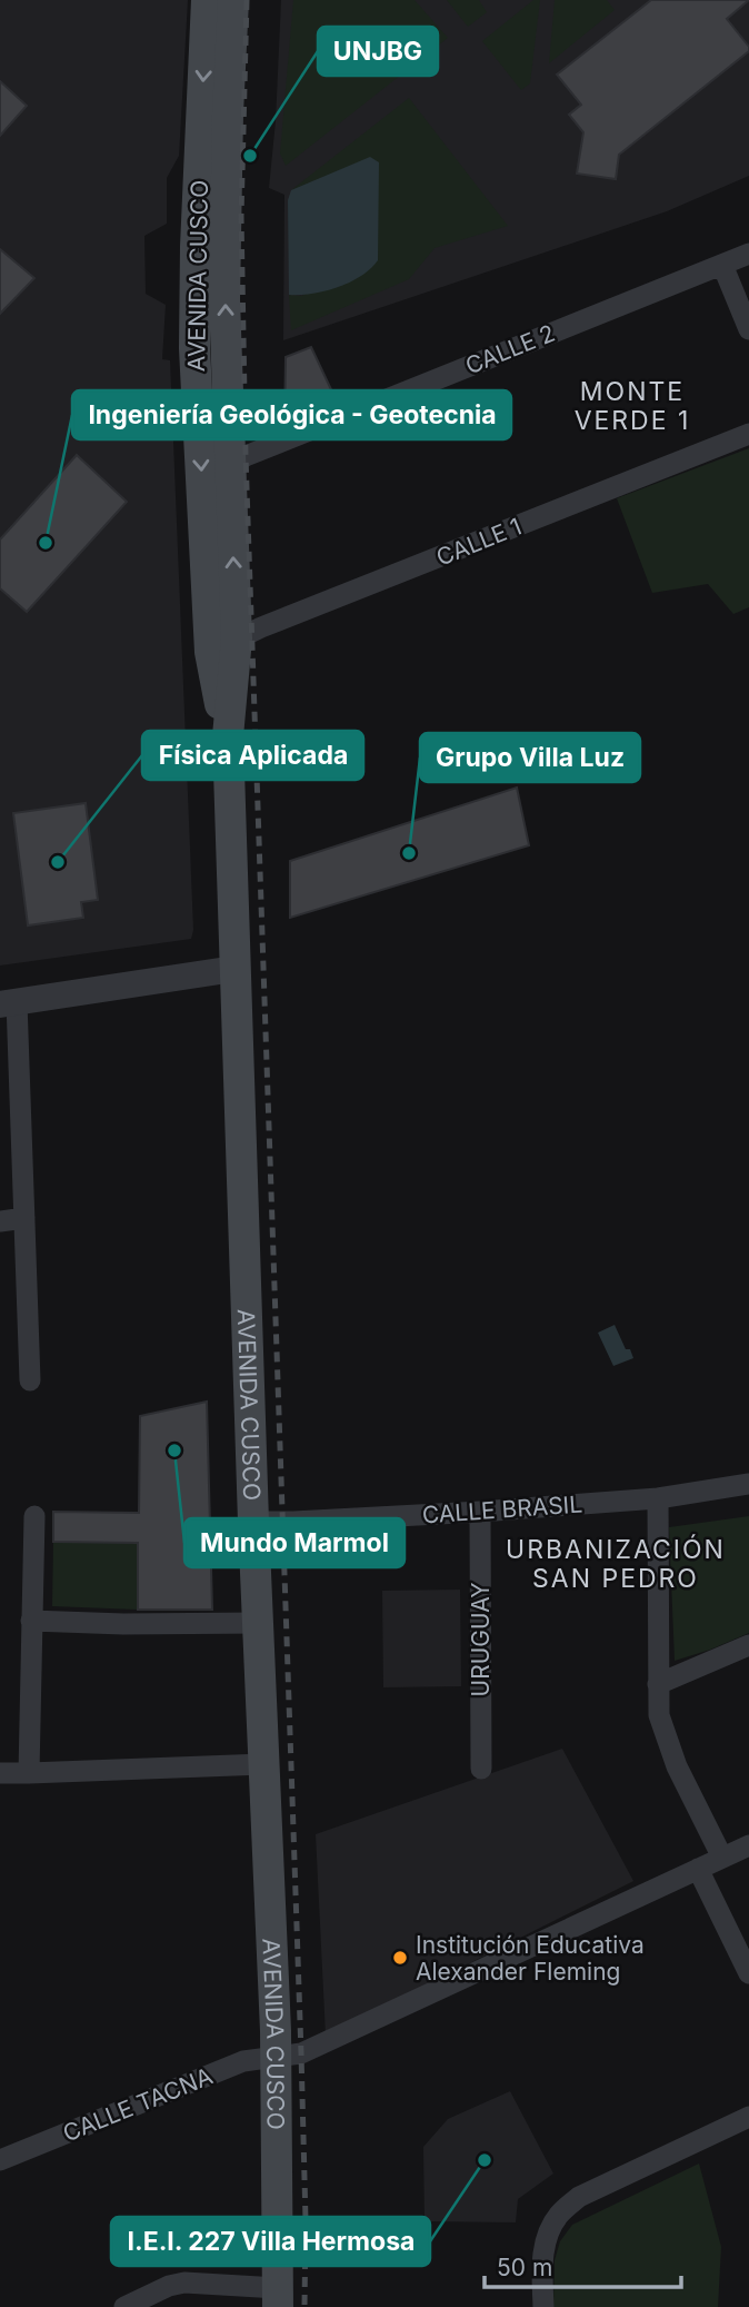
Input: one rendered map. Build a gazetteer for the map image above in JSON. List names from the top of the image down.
{
  "streets": {
    "main road": ["AVENIDA CUSCO"],
    "street": [
      "CALLE 2",
      "CALLE 1",
      "CALLE BRASIL",
      "URUGUAY",
      "CALLE TACNA"
    ]
  },
  "crossings": [
    ["AVENIDA CUSCO", "CALLE 2"],
    ["AVENIDA CUSCO", "CALLE 1"],
    ["AVENIDA CUSCO", "CALLE BRASIL"],
    ["AVENIDA CUSCO", "CALLE TACNA"],
    ["CALLE BRASIL", "URUGUAY"]
  ],
  "districts": ["MONTE VERDE 1", "URBANIZACIÓN SAN PEDRO"],
  "places": [
    "UNJBG",
    "Ingeniería Geológica - Geotecnia",
    "Grupo Villa Luz",
    "Física Aplicada",
    "Mundo Marmol",
    "Institución Educativa Alexander Fleming",
    "I.E.I. 227 Villa Hermosa"
  ],
  "scale_bar": "50 m"
}
